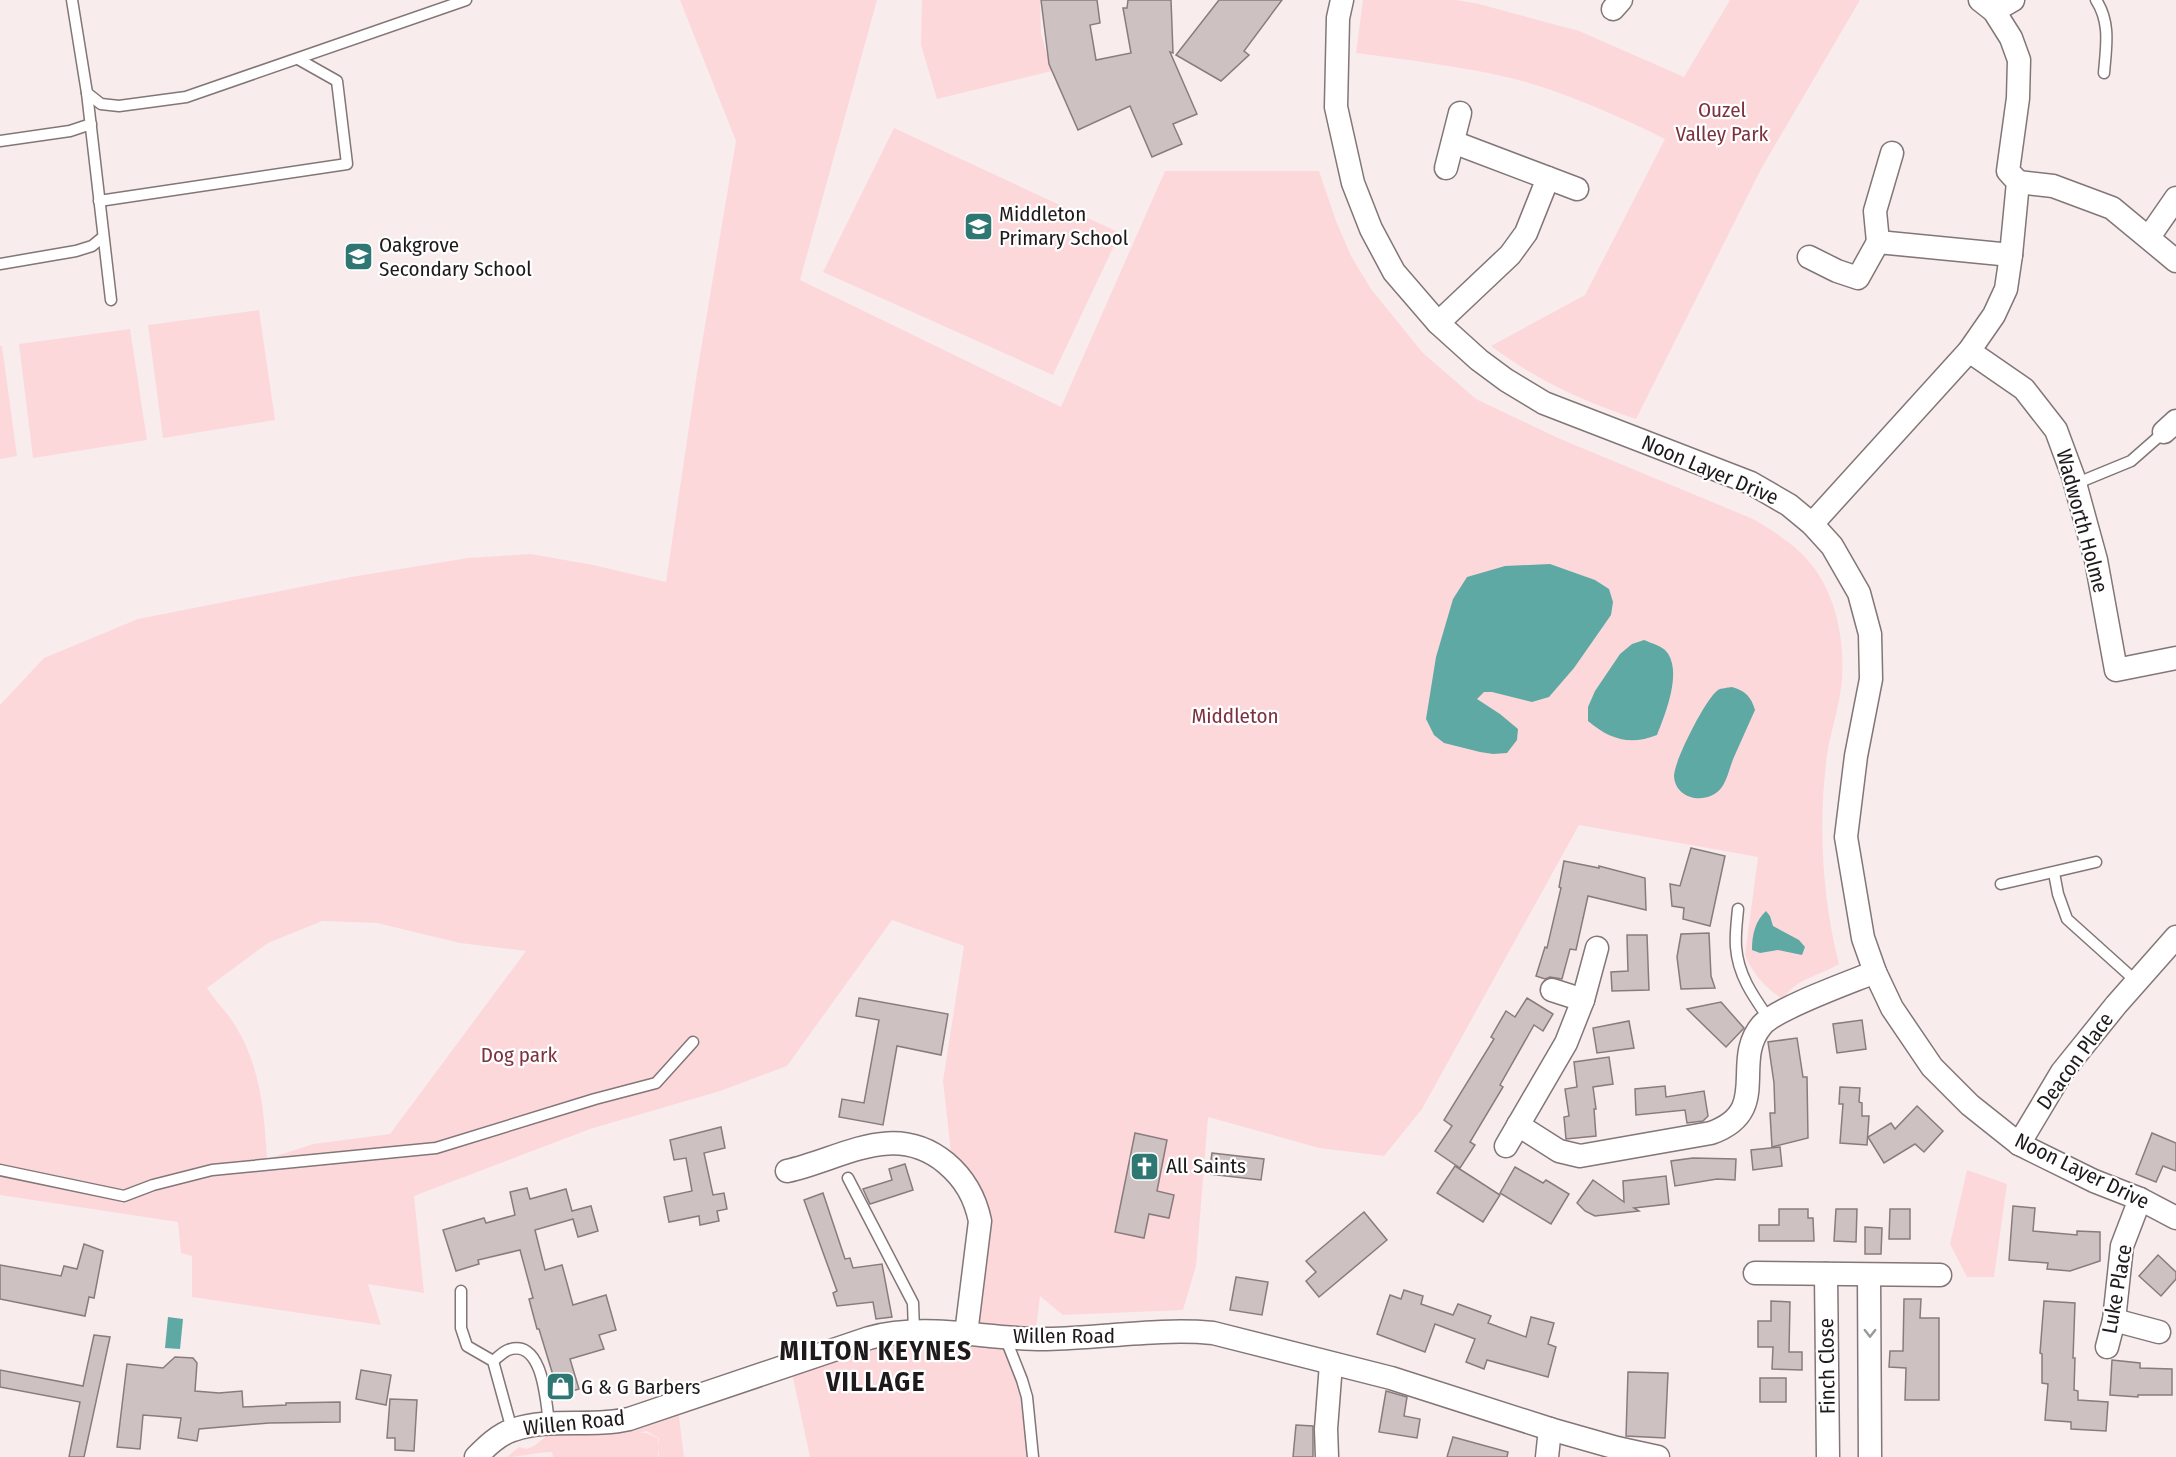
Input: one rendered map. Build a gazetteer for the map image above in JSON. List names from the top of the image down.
{
  "streets": {
    "street": [
      "Noon Layer Drive",
      "Wadworth Holme",
      "Deacon Place",
      "Luke Place",
      "Willen Road",
      "Finch Close"
    ]
  },
  "crossings": [
    ["Noon Layer Drive", "Deacon Place"],
    ["Noon Layer Drive", "Luke Place"]
  ],
  "districts": ["MILTON KEYNES VILLAGE"],
  "parks": ["Ouzel Valley Park", "Middleton", "Dog park"],
  "places": {
    "school or university": ["Middleton Primary School", "Oakgrove Secondary School"],
    "church": ["All Saints"],
    "shop": ["G & G Barbers"]
  }
}
